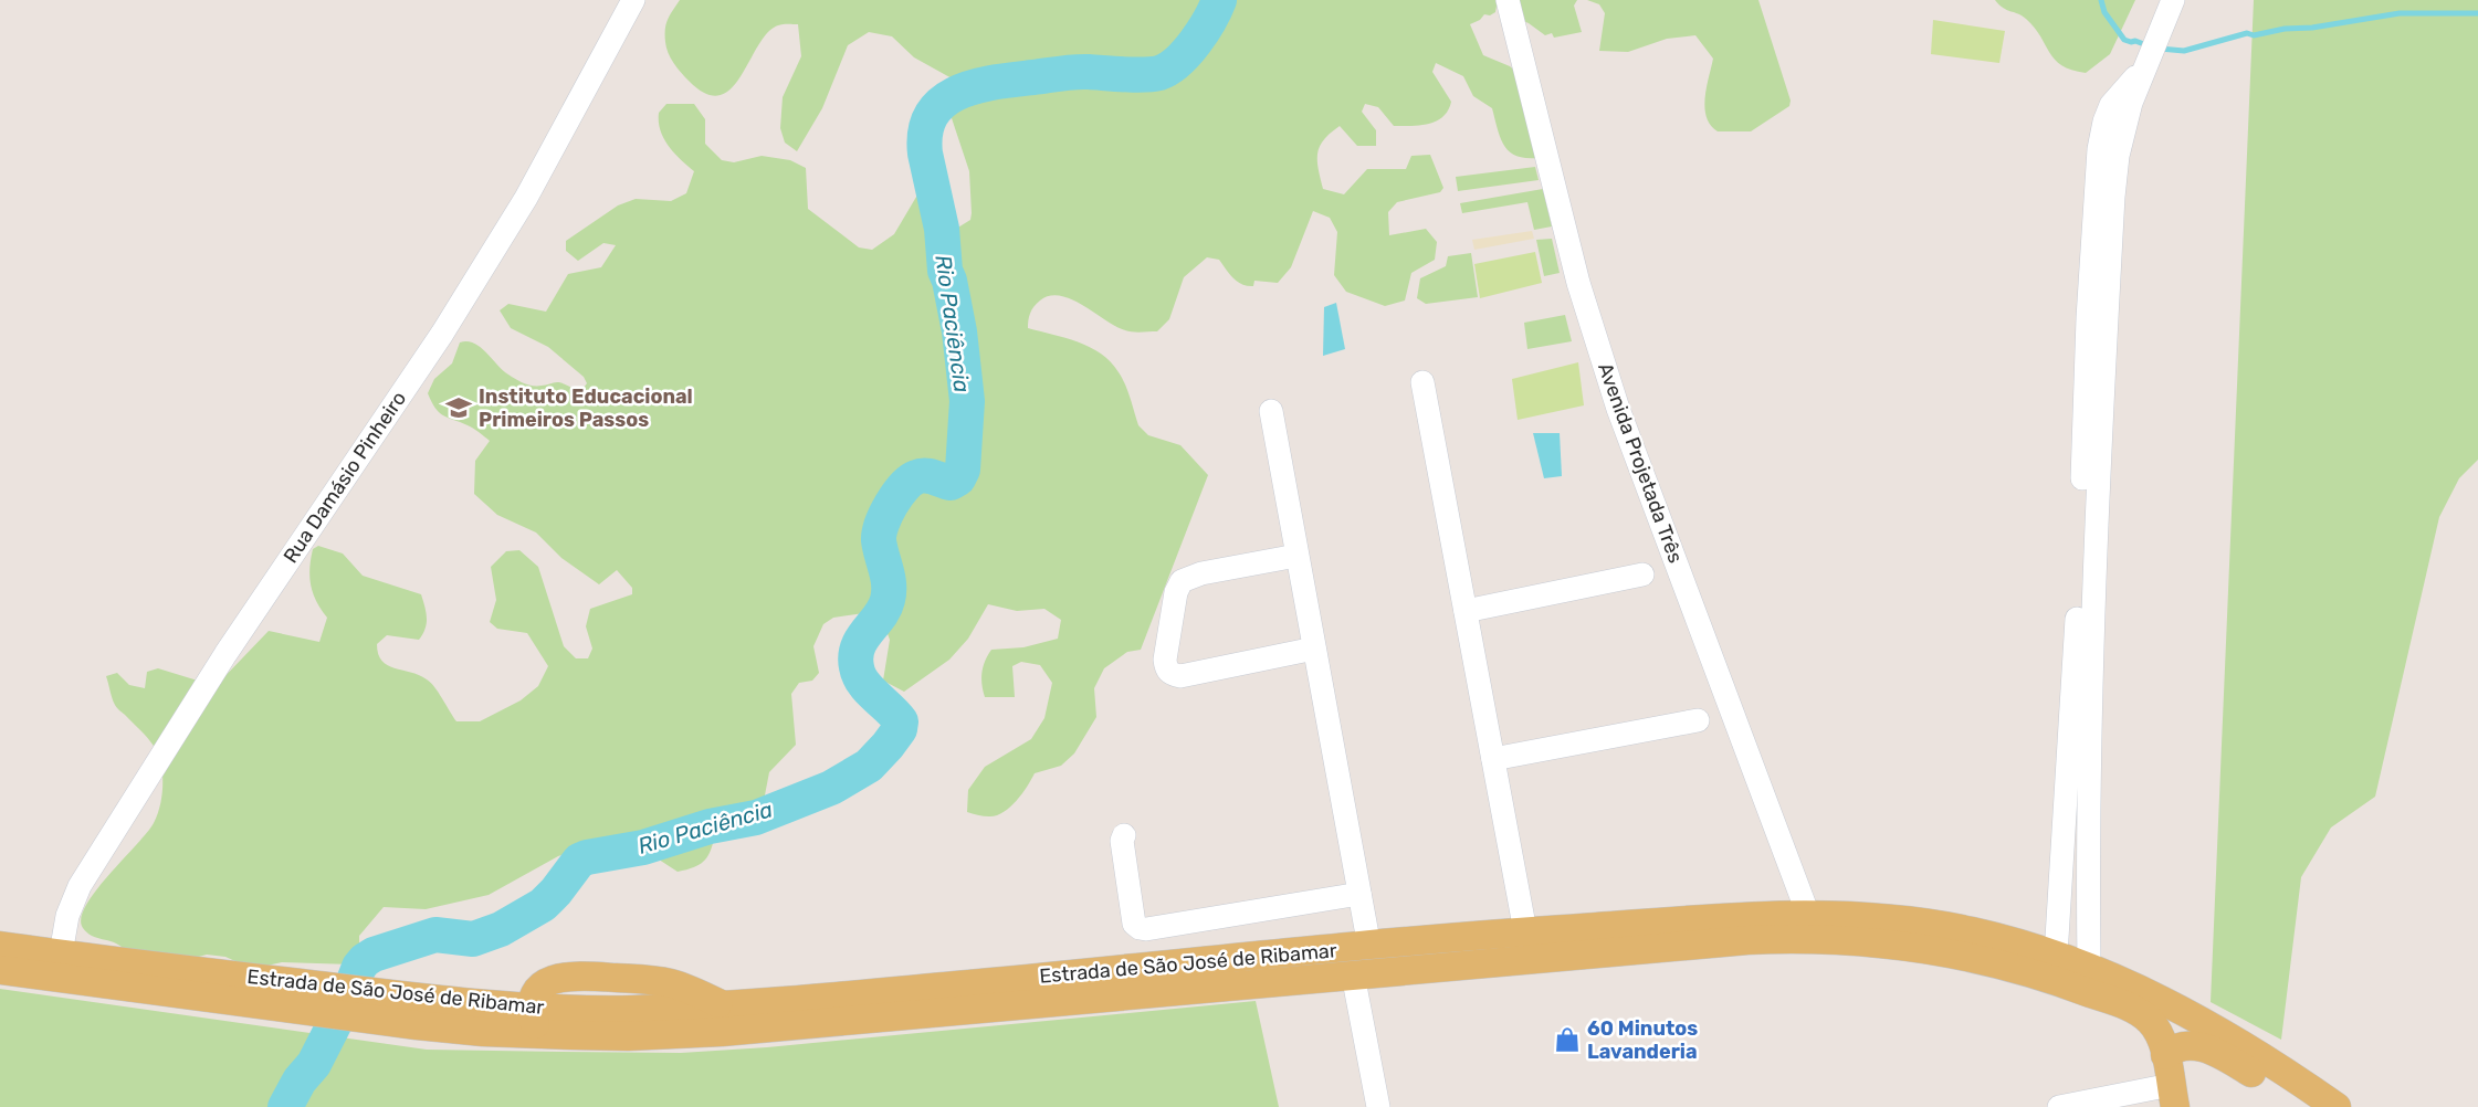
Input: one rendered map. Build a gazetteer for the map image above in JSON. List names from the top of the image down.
{
  "streets": {
    "main road": ["Estrada de São José de Ribamar"],
    "street": ["Avenida Projetada Três", "Rua Damásio Pinheiro"]
  },
  "crossings": [
    ["Avenida Projetada Três", "Estrada de São José de Ribamar"],
    ["Rua Damásio Pinheiro", "Estrada de São José de Ribamar"]
  ],
  "water": ["Rio Paciência"],
  "places": {
    "school or university": ["Instituto Educacional Primeiros Passos"],
    "shop": ["60 Minutos Lavanderia"]
  }
}
